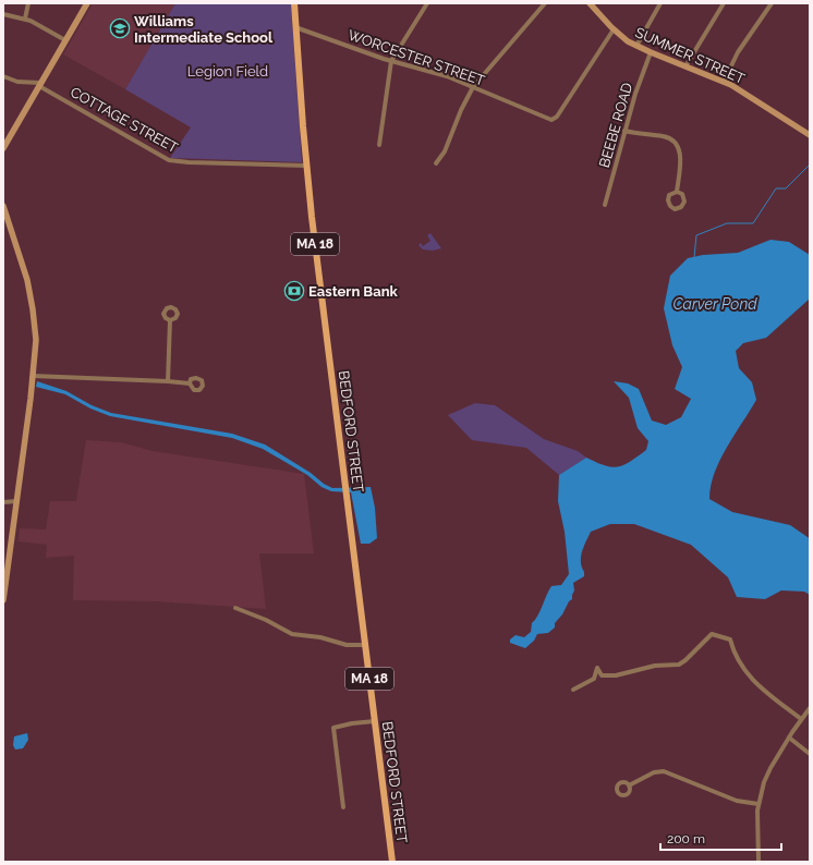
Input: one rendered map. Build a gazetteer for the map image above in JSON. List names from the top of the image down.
{
  "streets": {
    "main road": ["MA 18", "BEDFORD STREET"],
    "street": [
      "SUMMER STREET",
      "WORCESTER STREET",
      "COTTAGE STREET",
      "BEEBE ROAD"
    ]
  },
  "crossings": [
    ["SUMMER STREET", "WORCESTER STREET"],
    ["SUMMER STREET", "BEEBE ROAD"],
    ["WORCESTER STREET", "BEDFORD STREET"],
    ["COTTAGE STREET", "BEDFORD STREET"]
  ],
  "water": ["Carver Pond"],
  "parks": ["Legion Field"],
  "places": {
    "school or university": ["Williams Intermediate School"],
    "bank": ["Eastern Bank"]
  },
  "scale_bar": "200 m"
}
